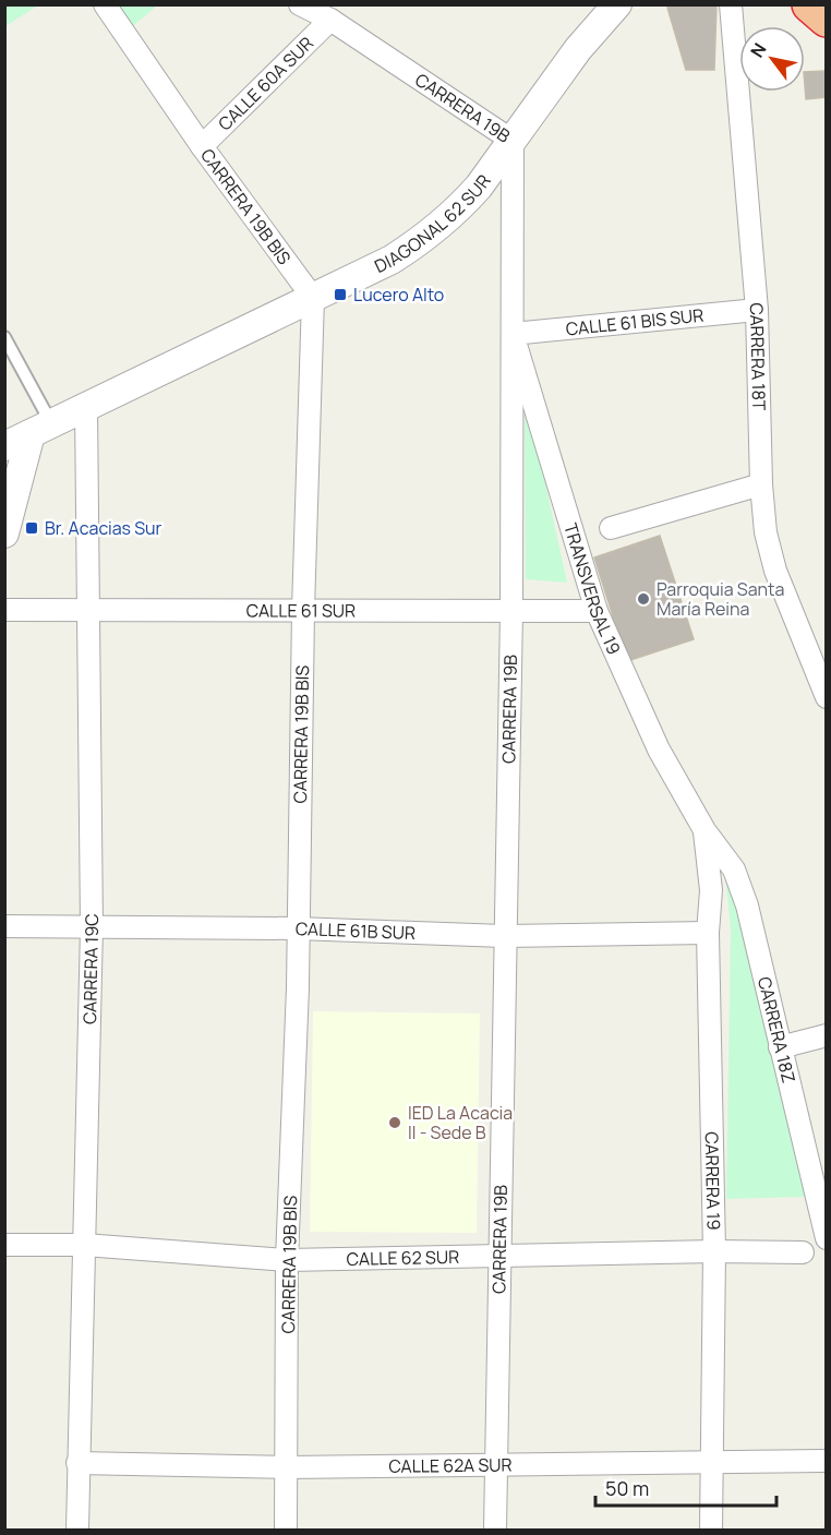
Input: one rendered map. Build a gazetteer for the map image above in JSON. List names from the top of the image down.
{
  "streets": {
    "street": [
      "CALLE 60A SUR",
      "CARRERA 19B",
      "CARRERA 19B BIS",
      "DIAGONAL 62 SUR",
      "CALLE 61 BIS SUR",
      "CARRERA 18T",
      "TRANSVERSAL 19",
      "CALLE 61 SUR",
      "CALLE 61B SUR",
      "CARRERA 19C",
      "CARRERA 18Z",
      "CARRERA 19",
      "CALLE 62 SUR",
      "CALLE 62A SUR"
    ]
  },
  "crossings": [
    ["CALLE 60A SUR", "CARRERA 19B"],
    ["CALLE 60A SUR", "CARRERA 19B BIS"],
    ["CARRERA 19B", "DIAGONAL 62 SUR"],
    ["CARRERA 19B", "CALLE 61 BIS SUR"],
    ["CARRERA 19B", "TRANSVERSAL 19"],
    ["CARRERA 19B", "CALLE 61 SUR"],
    ["CARRERA 19B", "CALLE 61B SUR"],
    ["CARRERA 19B", "CALLE 62 SUR"],
    ["CARRERA 19B", "CALLE 62A SUR"],
    ["CARRERA 19B BIS", "DIAGONAL 62 SUR"],
    ["CARRERA 19B BIS", "CALLE 61 SUR"],
    ["CARRERA 19B BIS", "CALLE 61B SUR"],
    ["CARRERA 19B BIS", "CALLE 62 SUR"],
    ["CARRERA 19B BIS", "CALLE 62A SUR"],
    ["DIAGONAL 62 SUR", "CARRERA 19C"],
    ["CALLE 61 BIS SUR", "CARRERA 18T"],
    ["CALLE 61 BIS SUR", "TRANSVERSAL 19"],
    ["TRANSVERSAL 19", "CALLE 61 SUR"],
    ["TRANSVERSAL 19", "CARRERA 18Z"],
    ["TRANSVERSAL 19", "CARRERA 19"],
    ["CALLE 61 SUR", "CARRERA 19C"],
    ["CALLE 61B SUR", "CARRERA 19C"],
    ["CALLE 61B SUR", "CARRERA 19"],
    ["CARRERA 19C", "CALLE 62 SUR"],
    ["CARRERA 19C", "CALLE 62A SUR"],
    ["CARRERA 18Z", "CARRERA 19"],
    ["CARRERA 19", "CALLE 62 SUR"],
    ["CARRERA 19", "CALLE 62A SUR"]
  ],
  "places": {
    "transit": ["Lucero Alto", "Br. Acacias Sur"],
    "other": ["Parroquia Santa María Reina", "IED La Acacia II - Sede B"]
  },
  "scale_bar": "50 m",
  "north": "top left"
}
